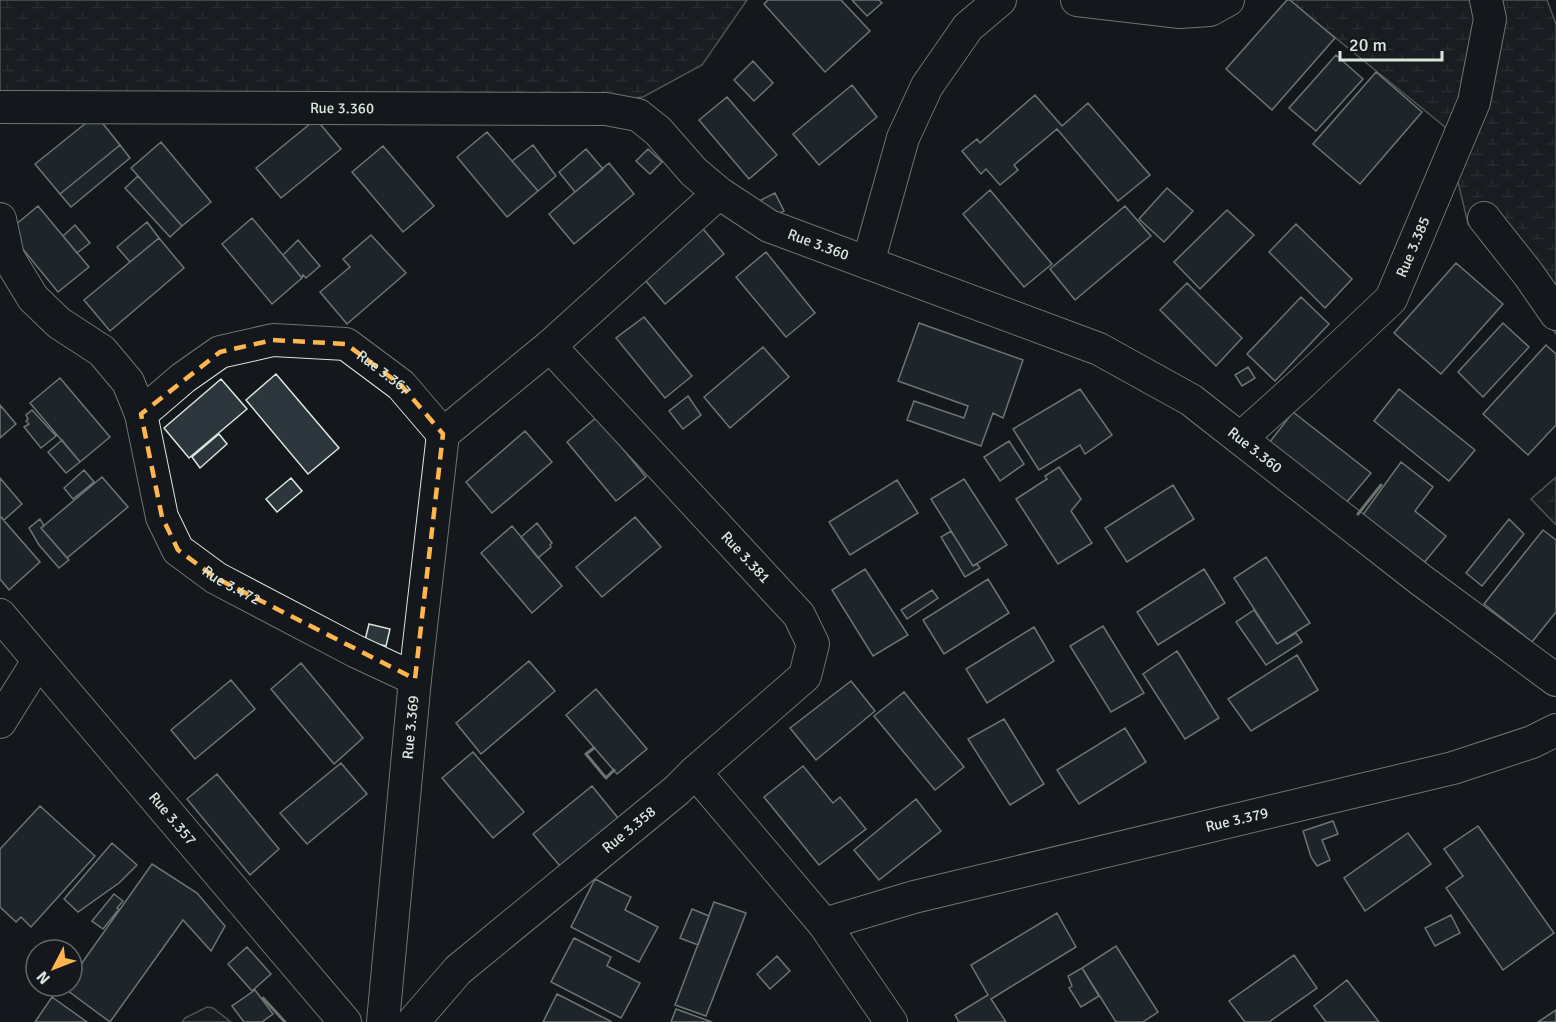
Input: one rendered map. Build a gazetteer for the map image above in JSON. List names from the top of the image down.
{
  "streets": {
    "street": [
      "Rue 3.360",
      "Rue 3.385",
      "Rue 3.367",
      "Rue 3.381",
      "Rue 3.472",
      "Rue 3.369",
      "Rue 3.357",
      "Rue 3.379",
      "Rue 3.358"
    ]
  },
  "crossings": [
    ["Rue 3.360", "Rue 3.385"],
    ["Rue 3.367", "Rue 3.472"],
    ["Rue 3.367", "Rue 3.369"],
    ["Rue 3.381", "Rue 3.358"],
    ["Rue 3.472", "Rue 3.369"]
  ],
  "scale_bar": "20 m",
  "north": "bottom left"
}
